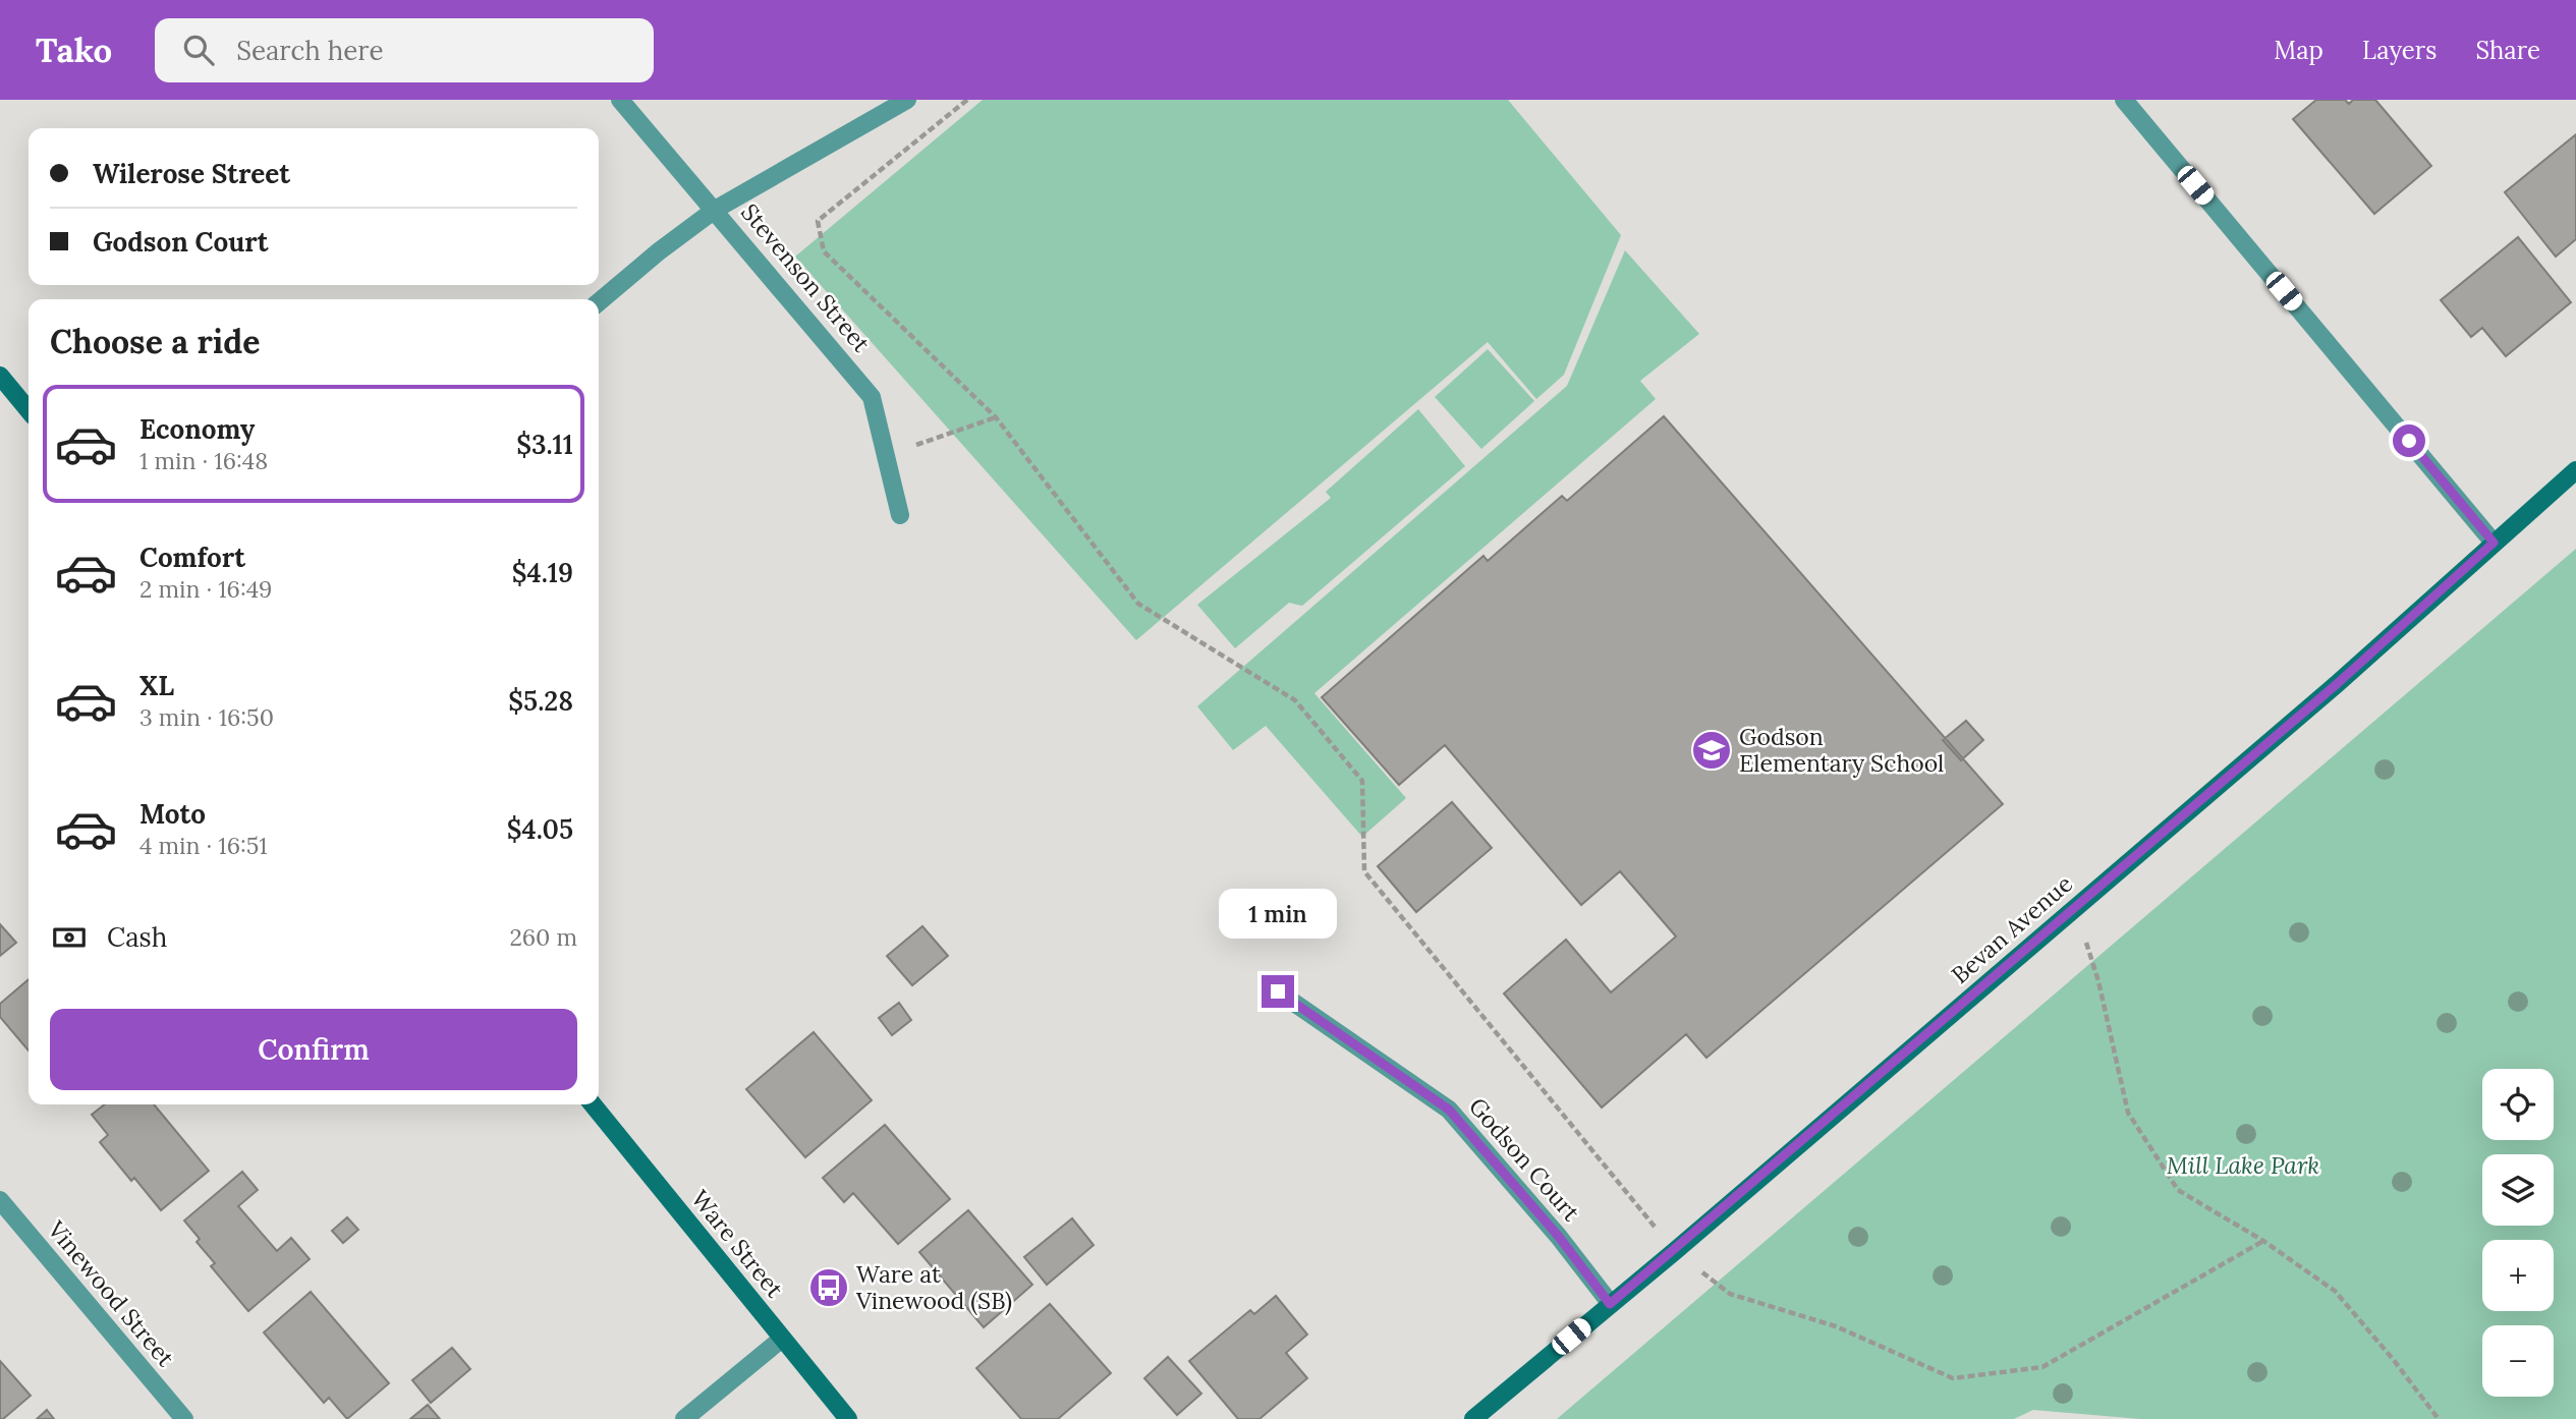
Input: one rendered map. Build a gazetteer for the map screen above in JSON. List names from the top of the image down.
{
  "streets": {
    "street": [
      "Stevenson Street",
      "Bevan Avenue",
      "Godson Court",
      "Ware Street",
      "Vinewood Street"
    ]
  },
  "crossings": [
    ["Bevan Avenue", "Godson Court"]
  ],
  "parks": ["Mill Lake Park"],
  "places": {
    "school or university": ["Godson Elementary School"],
    "bus stop": ["Ware at Vinewood (SB)"]
  },
  "page": {
    "header": "Tako",
    "search": "Search here",
    "nav": ["Map", "Layers", "Share"],
    "banner": ["Wilerose Street", "Godson Court"],
    "heading": "Choose a ride",
    "list": [
      {
        "name": "Economy",
        "note": "1 min · 16:48",
        "value": "$3.11"
      },
      {
        "name": "Comfort",
        "note": "2 min · 16:49",
        "value": "$4.19"
      },
      {
        "name": "XL",
        "note": "3 min · 16:50",
        "value": "$5.28"
      },
      {
        "name": "Moto",
        "note": "4 min · 16:51",
        "value": "$4.05"
      }
    ],
    "bubble": "1 min",
    "pay": ["Cash", "260 m"],
    "buttons": "Confirm",
    "map_buttons": ["+", "−"]
  }
}
